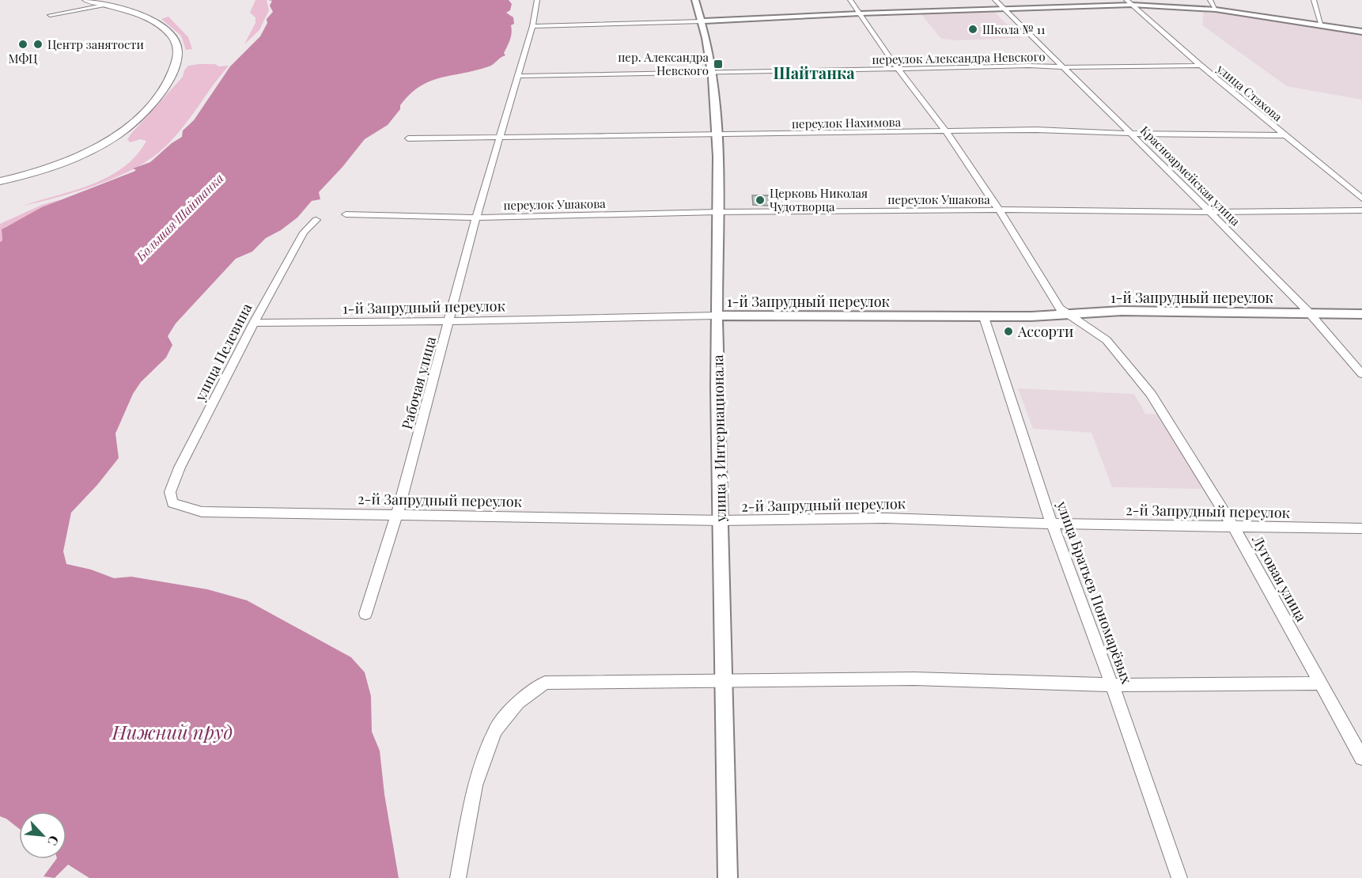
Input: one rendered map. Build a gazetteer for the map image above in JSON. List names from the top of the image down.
{
  "streets": {
    "street": [
      "переулок Александра Невского",
      "улица Стахова",
      "переулок Нахимова",
      "Красноармейская улица",
      "переулок Ушакова",
      "1-й Запрудный переулок",
      "улица Пелевина",
      "Рабочая улица",
      "улица 3 Интернационала",
      "2-й Запрудный переулок",
      "Луговая улица",
      "улица Братьев Пономарёвых"
    ]
  },
  "crossings": [
    ["переулок Александра Невского", "улица Стахова"],
    ["переулок Александра Невского", "Красноармейская улица"],
    ["переулок Александра Невского", "Рабочая улица"],
    ["переулок Александра Невского", "улица 3 Интернационала"],
    ["улица Стахова", "переулок Нахимова"],
    ["переулок Нахимова", "Красноармейская улица"],
    ["переулок Нахимова", "Рабочая улица"],
    ["переулок Нахимова", "улица 3 Интернационала"],
    ["Красноармейская улица", "переулок Ушакова"],
    ["Красноармейская улица", "1-й Запрудный переулок"],
    ["переулок Ушакова", "Рабочая улица"],
    ["переулок Ушакова", "улица 3 Интернационала"],
    ["1-й Запрудный переулок", "улица Пелевина"],
    ["1-й Запрудный переулок", "Рабочая улица"],
    ["1-й Запрудный переулок", "улица 3 Интернационала"],
    ["1-й Запрудный переулок", "Луговая улица"],
    ["1-й Запрудный переулок", "улица Братьев Пономарёвых"],
    ["улица Пелевина", "2-й Запрудный переулок"],
    ["Рабочая улица", "2-й Запрудный переулок"],
    ["улица 3 Интернационала", "2-й Запрудный переулок"],
    ["2-й Запрудный переулок", "Луговая улица"],
    ["2-й Запрудный переулок", "улица Братьев Пономарёвых"]
  ],
  "districts": ["Шайтанка"],
  "water": ["Большая Шайтанка", "Нижний пруд"],
  "places": {
    "other": [
      "Школа № 11",
      "МФЦ",
      "Центр занятости",
      "Церковь Николая Чудотворца",
      "Ассорти"
    ],
    "transit": ["пер. Александра Невского"]
  },
  "north": "bottom right"
}
